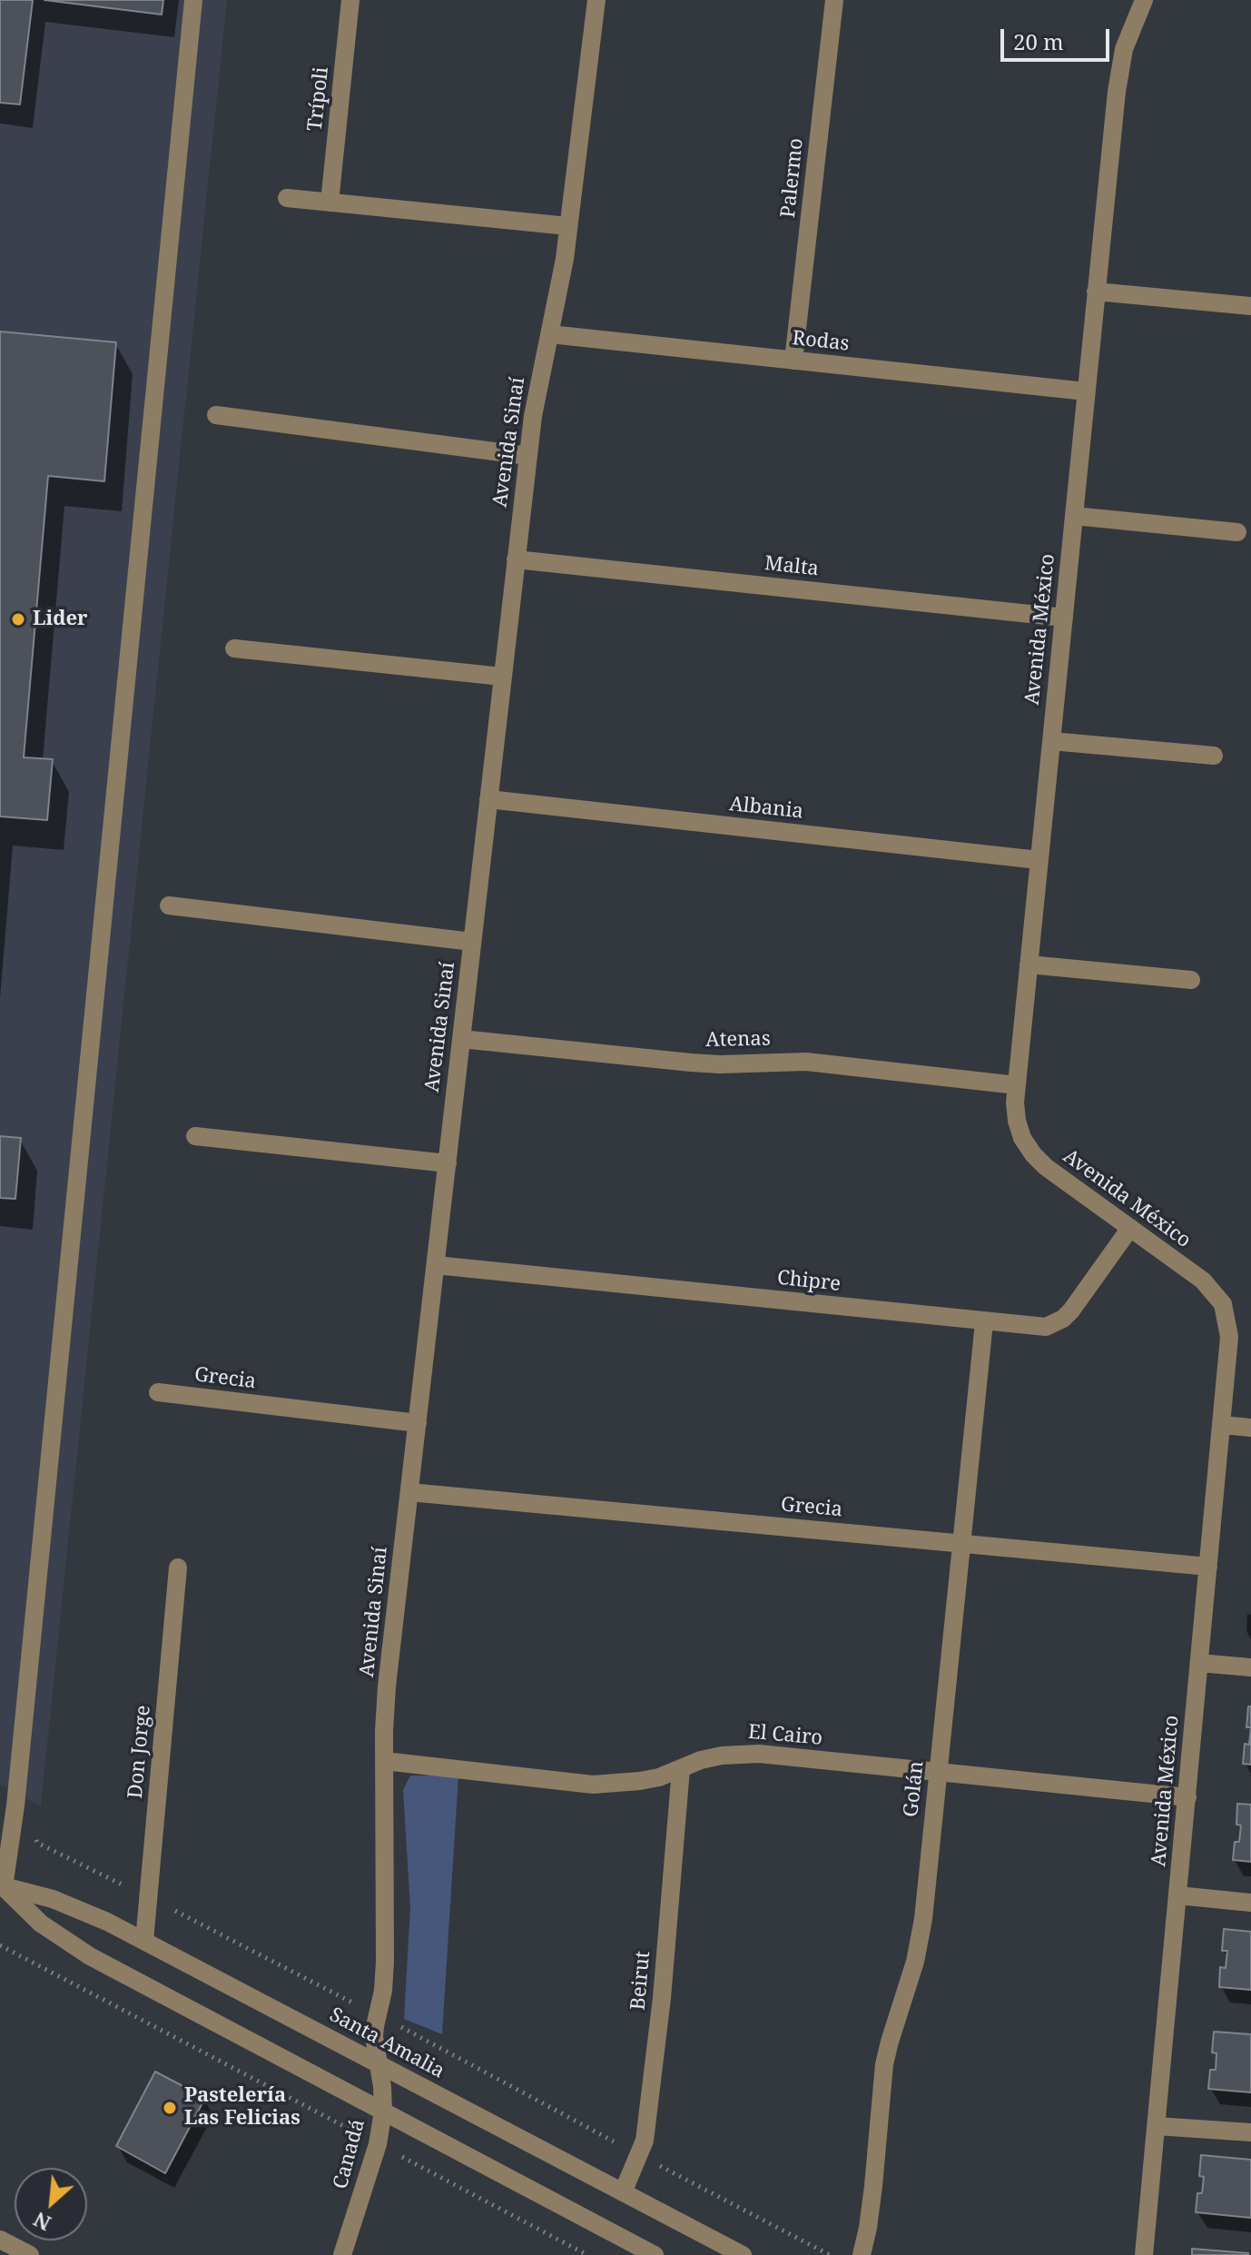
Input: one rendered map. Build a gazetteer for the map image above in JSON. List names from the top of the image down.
{
  "streets": {
    "street": [
      "Trípoli",
      "Palermo",
      "Rodas",
      "Avenida Sinaí",
      "Malta",
      "Avenida México",
      "Albania",
      "Atenas",
      "Chipre",
      "Grecia",
      "El Cairo",
      "Don Jorge",
      "Golán",
      "Beirut",
      "Santa Amalia",
      "Canadá"
    ]
  },
  "crossings": [
    ["Palermo", "Rodas"],
    ["Rodas", "Avenida Sinaí"],
    ["Rodas", "Avenida México"],
    ["Avenida Sinaí", "Malta"],
    ["Avenida Sinaí", "Albania"],
    ["Avenida Sinaí", "Atenas"],
    ["Avenida Sinaí", "Chipre"],
    ["Avenida Sinaí", "Grecia"],
    ["Avenida Sinaí", "El Cairo"],
    ["Avenida Sinaí", "Santa Amalia"],
    ["Avenida Sinaí", "Canadá"],
    ["Malta", "Avenida México"],
    ["Avenida México", "Albania"],
    ["Avenida México", "Atenas"],
    ["Avenida México", "Chipre"],
    ["Avenida México", "Grecia"],
    ["Avenida México", "El Cairo"],
    ["Chipre", "Golán"],
    ["Grecia", "Golán"],
    ["El Cairo", "Golán"],
    ["El Cairo", "Beirut"],
    ["Don Jorge", "Santa Amalia"],
    ["Beirut", "Santa Amalia"],
    ["Santa Amalia", "Canadá"]
  ],
  "places": ["Lider", "Pastelería Las Felicias"],
  "scale_bar": "20 m",
  "north": "bottom left"
}
